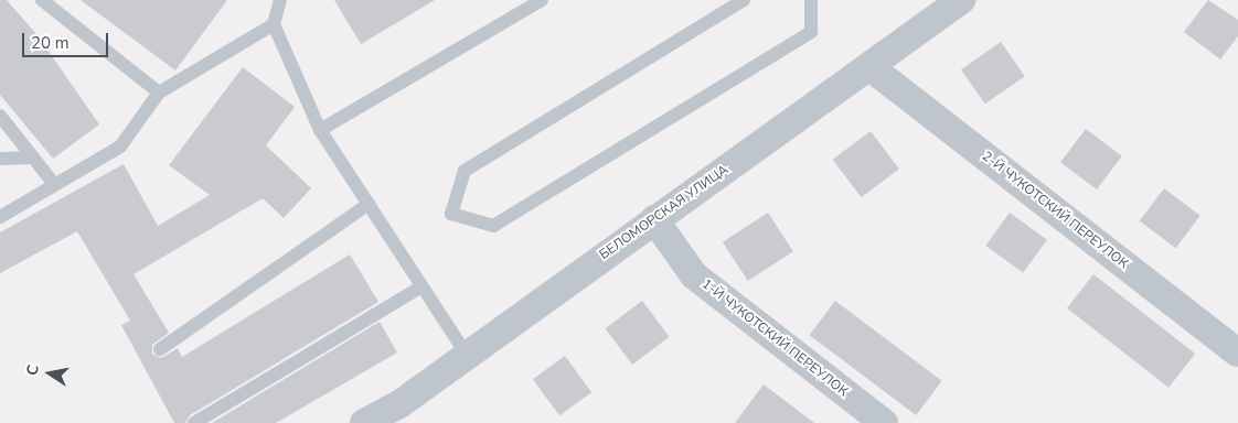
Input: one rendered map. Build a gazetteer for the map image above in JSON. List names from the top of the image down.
{
  "streets": {
    "street": ["2-Й ЧУКОТСКИЙ ПЕРЕУЛОК", "БЕЛОМОРСКАЯ УЛИЦА", "1-Й ЧУКОТСКИЙ ПЕРЕУЛОК"]
  },
  "crossings": [
    ["2-Й ЧУКОТСКИЙ ПЕРЕУЛОК", "БЕЛОМОРСКАЯ УЛИЦА"],
    ["БЕЛОМОРСКАЯ УЛИЦА", "1-Й ЧУКОТСКИЙ ПЕРЕУЛОК"]
  ],
  "scale_bar": "20 m",
  "north": "left"
}
